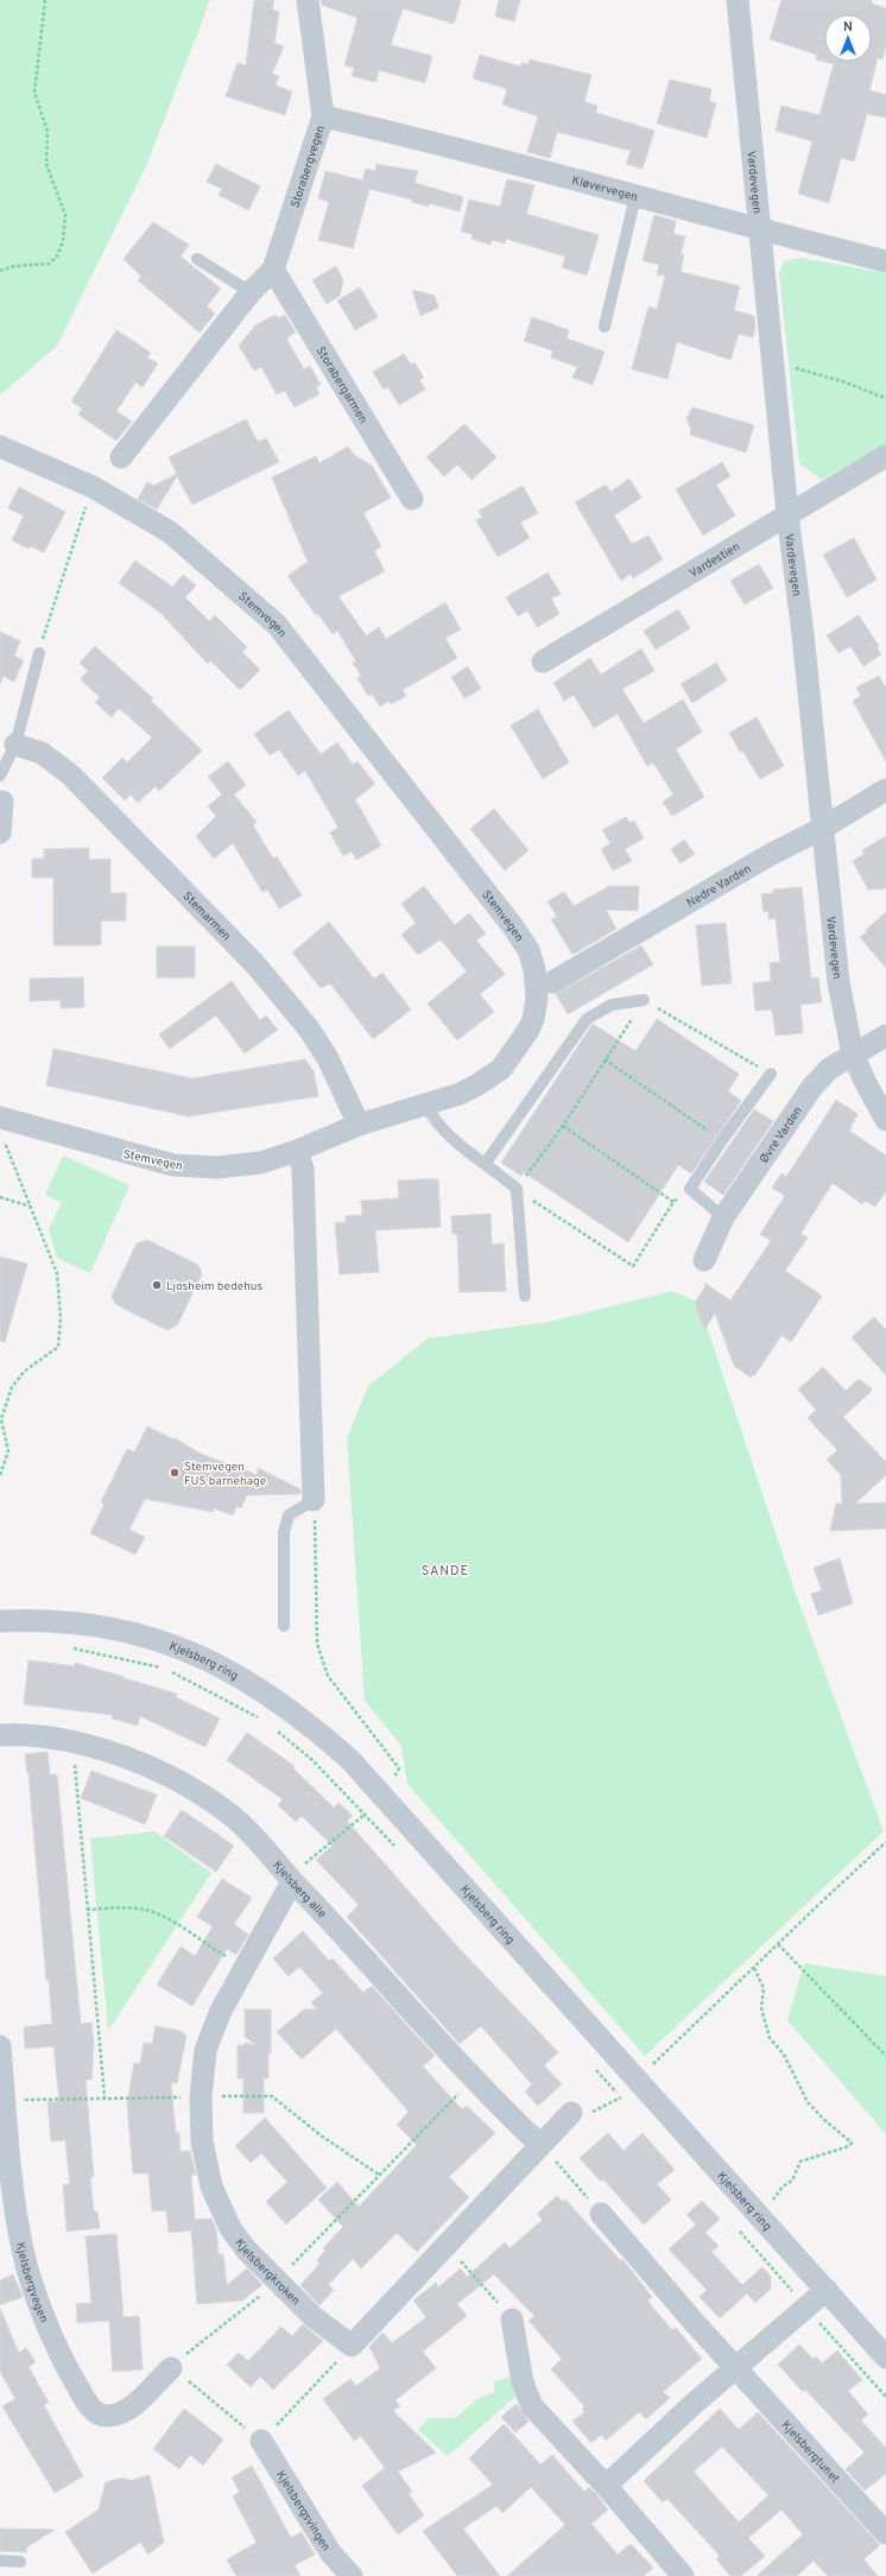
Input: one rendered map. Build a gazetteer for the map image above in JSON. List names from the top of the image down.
{
  "streets": {
    "street": [
      "Storabergvegen",
      "Vardevegen",
      "Kløvervegen",
      "Storabergarmen",
      "Vardestien",
      "Stemvegen",
      "Nedre Varden",
      "Stemarmen",
      "Øvre Varden",
      "Kjelsberg ring",
      "Kjelsberg alle",
      "Kjelsbergkroken",
      "Kjelsbergvegen",
      "Kjelsbergtunet",
      "Kjelsbergsvingen"
    ]
  },
  "crossings": [
    ["Storabergvegen", "Kløvervegen"],
    ["Storabergvegen", "Storabergarmen"],
    ["Vardevegen", "Kløvervegen"],
    ["Vardevegen", "Vardestien"],
    ["Vardevegen", "Nedre Varden"],
    ["Vardevegen", "Øvre Varden"],
    ["Stemvegen", "Stemarmen"],
    ["Kjelsberg alle", "Kjelsbergkroken"]
  ],
  "districts": ["SANDE"],
  "places": ["Ljosheim bedehus", "Stemvegen FUS barnehage"],
  "north": "top"
}
